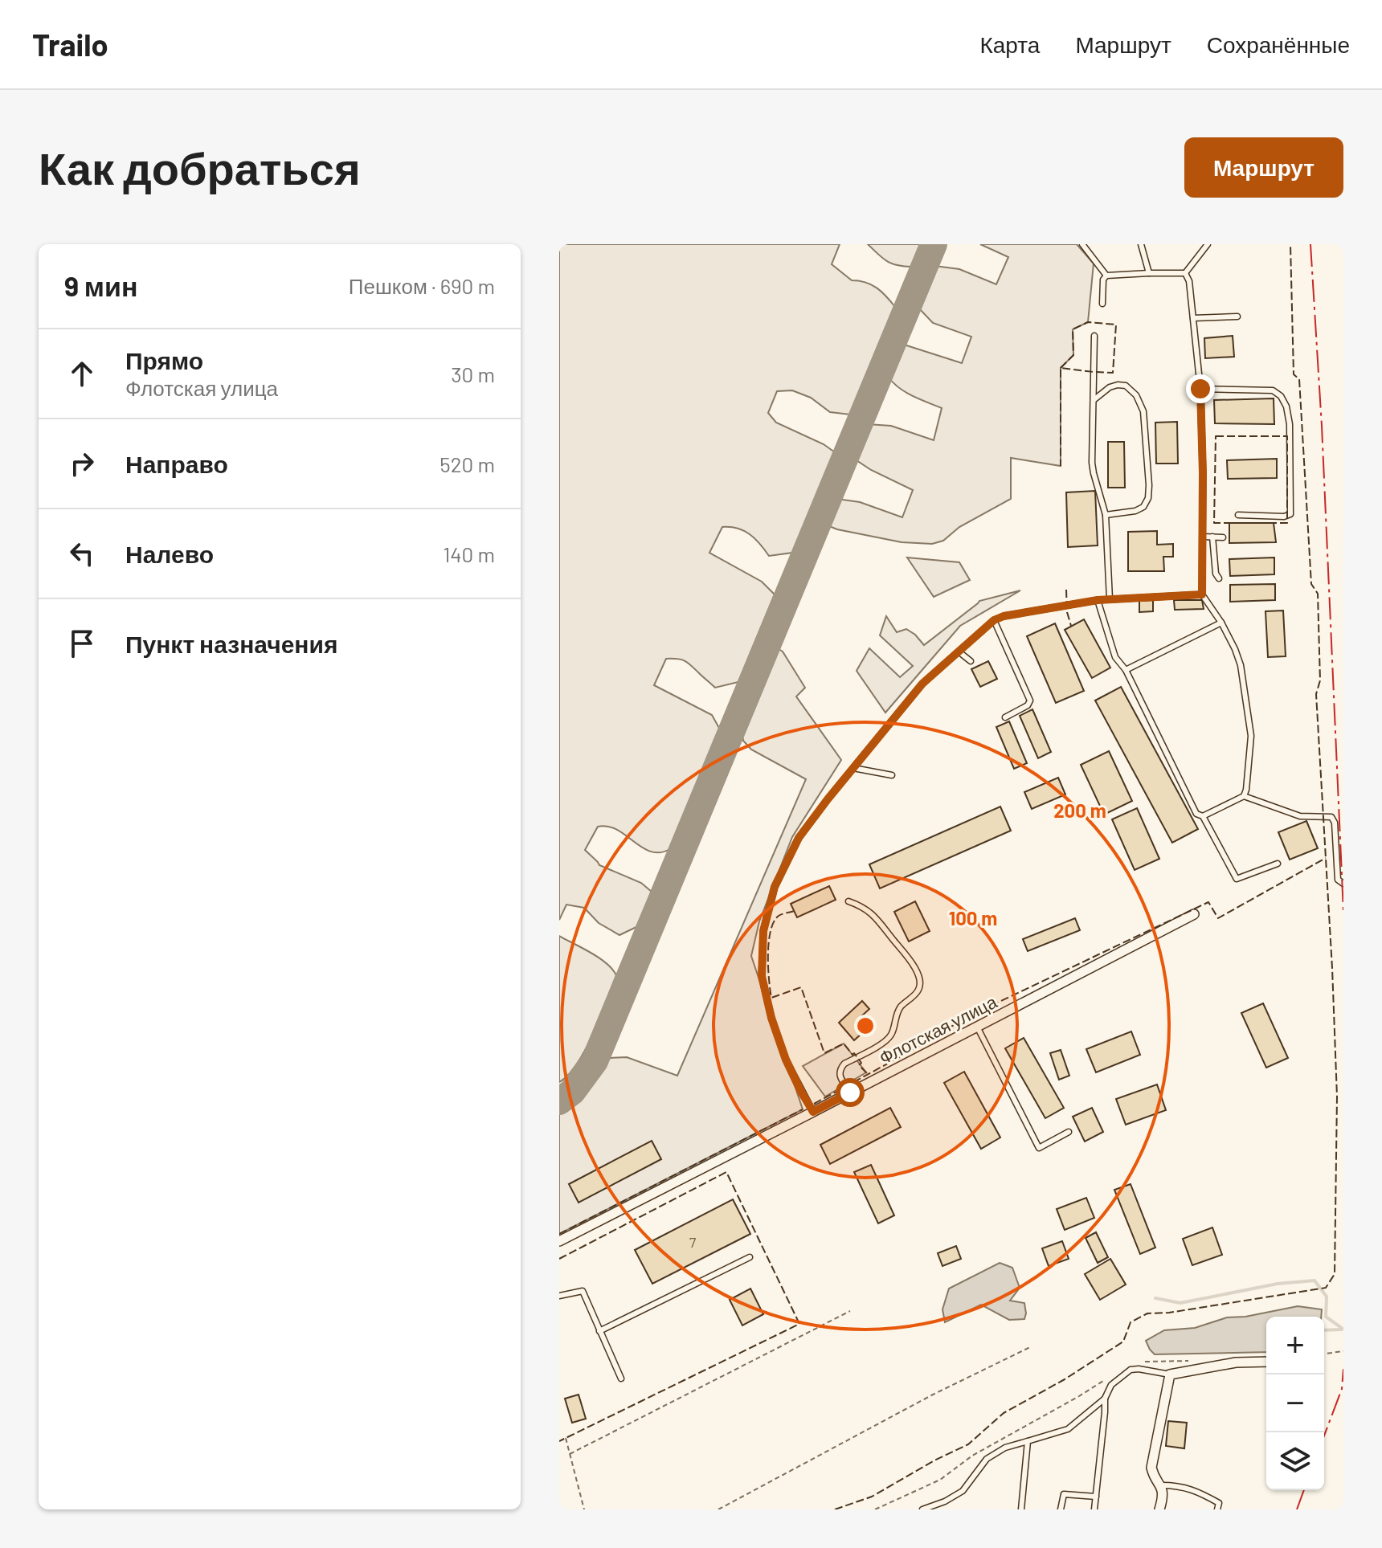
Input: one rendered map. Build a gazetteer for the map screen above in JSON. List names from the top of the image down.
{
  "streets": {
    "street": ["Флотская улица"]
  },
  "house_numbers": ["7"],
  "page": {
    "header": "Trailo",
    "nav": ["Карта", "Маршрут", "Сохранённые"],
    "buttons": "Маршрут",
    "title": "Как добраться",
    "heading": ["9 мин", "Пешком · 690 m"],
    "list": [
      ["Прямо", "Флотская улица", "30 m"],
      ["Направо", "520 m"],
      ["Налево", "140 m"],
      "Пункт назначения"
    ],
    "map_buttons": ["+", "−"]
  },
  "rings": ["200 m", "100 m"]
}
